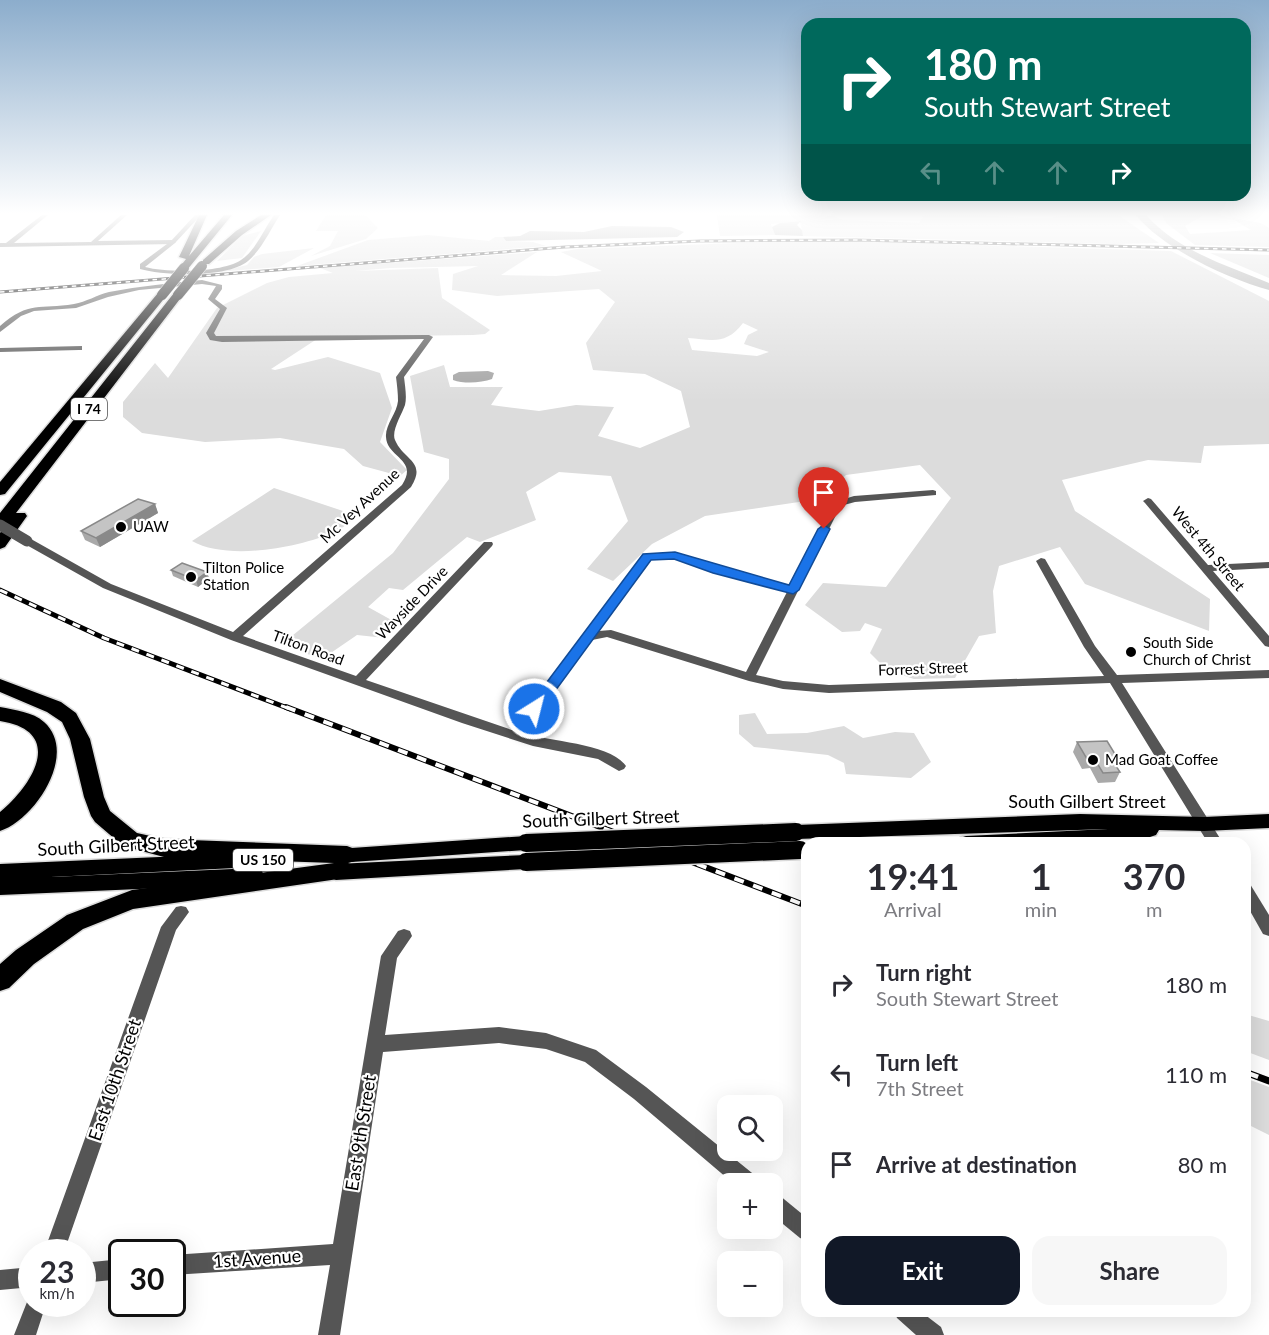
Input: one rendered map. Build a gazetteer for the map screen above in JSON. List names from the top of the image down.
{
  "streets": {
    "highway": ["I 74"],
    "main road": ["South Gilbert Street", "US 150"],
    "street": [
      "Mc Vey Avenue",
      "West 4th Street",
      "Wayside Drive",
      "Tilton Road",
      "Forrest Street",
      "East 10th Street",
      "East 9th Street",
      "1st Avenue"
    ]
  },
  "crossings": [
    ["I 74", "Tilton Road"],
    ["Mc Vey Avenue", "Tilton Road"],
    ["Wayside Drive", "Tilton Road"],
    ["East 9th Street", "1st Avenue"]
  ],
  "places": [
    "UAW",
    "Tilton Police Station",
    "South Side Church of Christ",
    "Mad Goat Coffee"
  ],
  "page": {
    "turn": ["180 m", "South Stewart Street"],
    "eta": [
      "19:41",
      "Arrival",
      "1",
      "min",
      "370",
      "m"
    ],
    "list": [
      {
        "name": "Turn right",
        "note": "South Stewart Street",
        "value": "180 m"
      },
      {
        "name": "Turn left",
        "note": "7th Street",
        "value": "110 m"
      },
      {
        "name": "Arrive at destination",
        "value": "80 m"
      }
    ],
    "map_buttons": ["+", "−"],
    "buttons": ["Exit", "Share"],
    "speed": "23 km/h",
    "limit": "30"
  }
}
